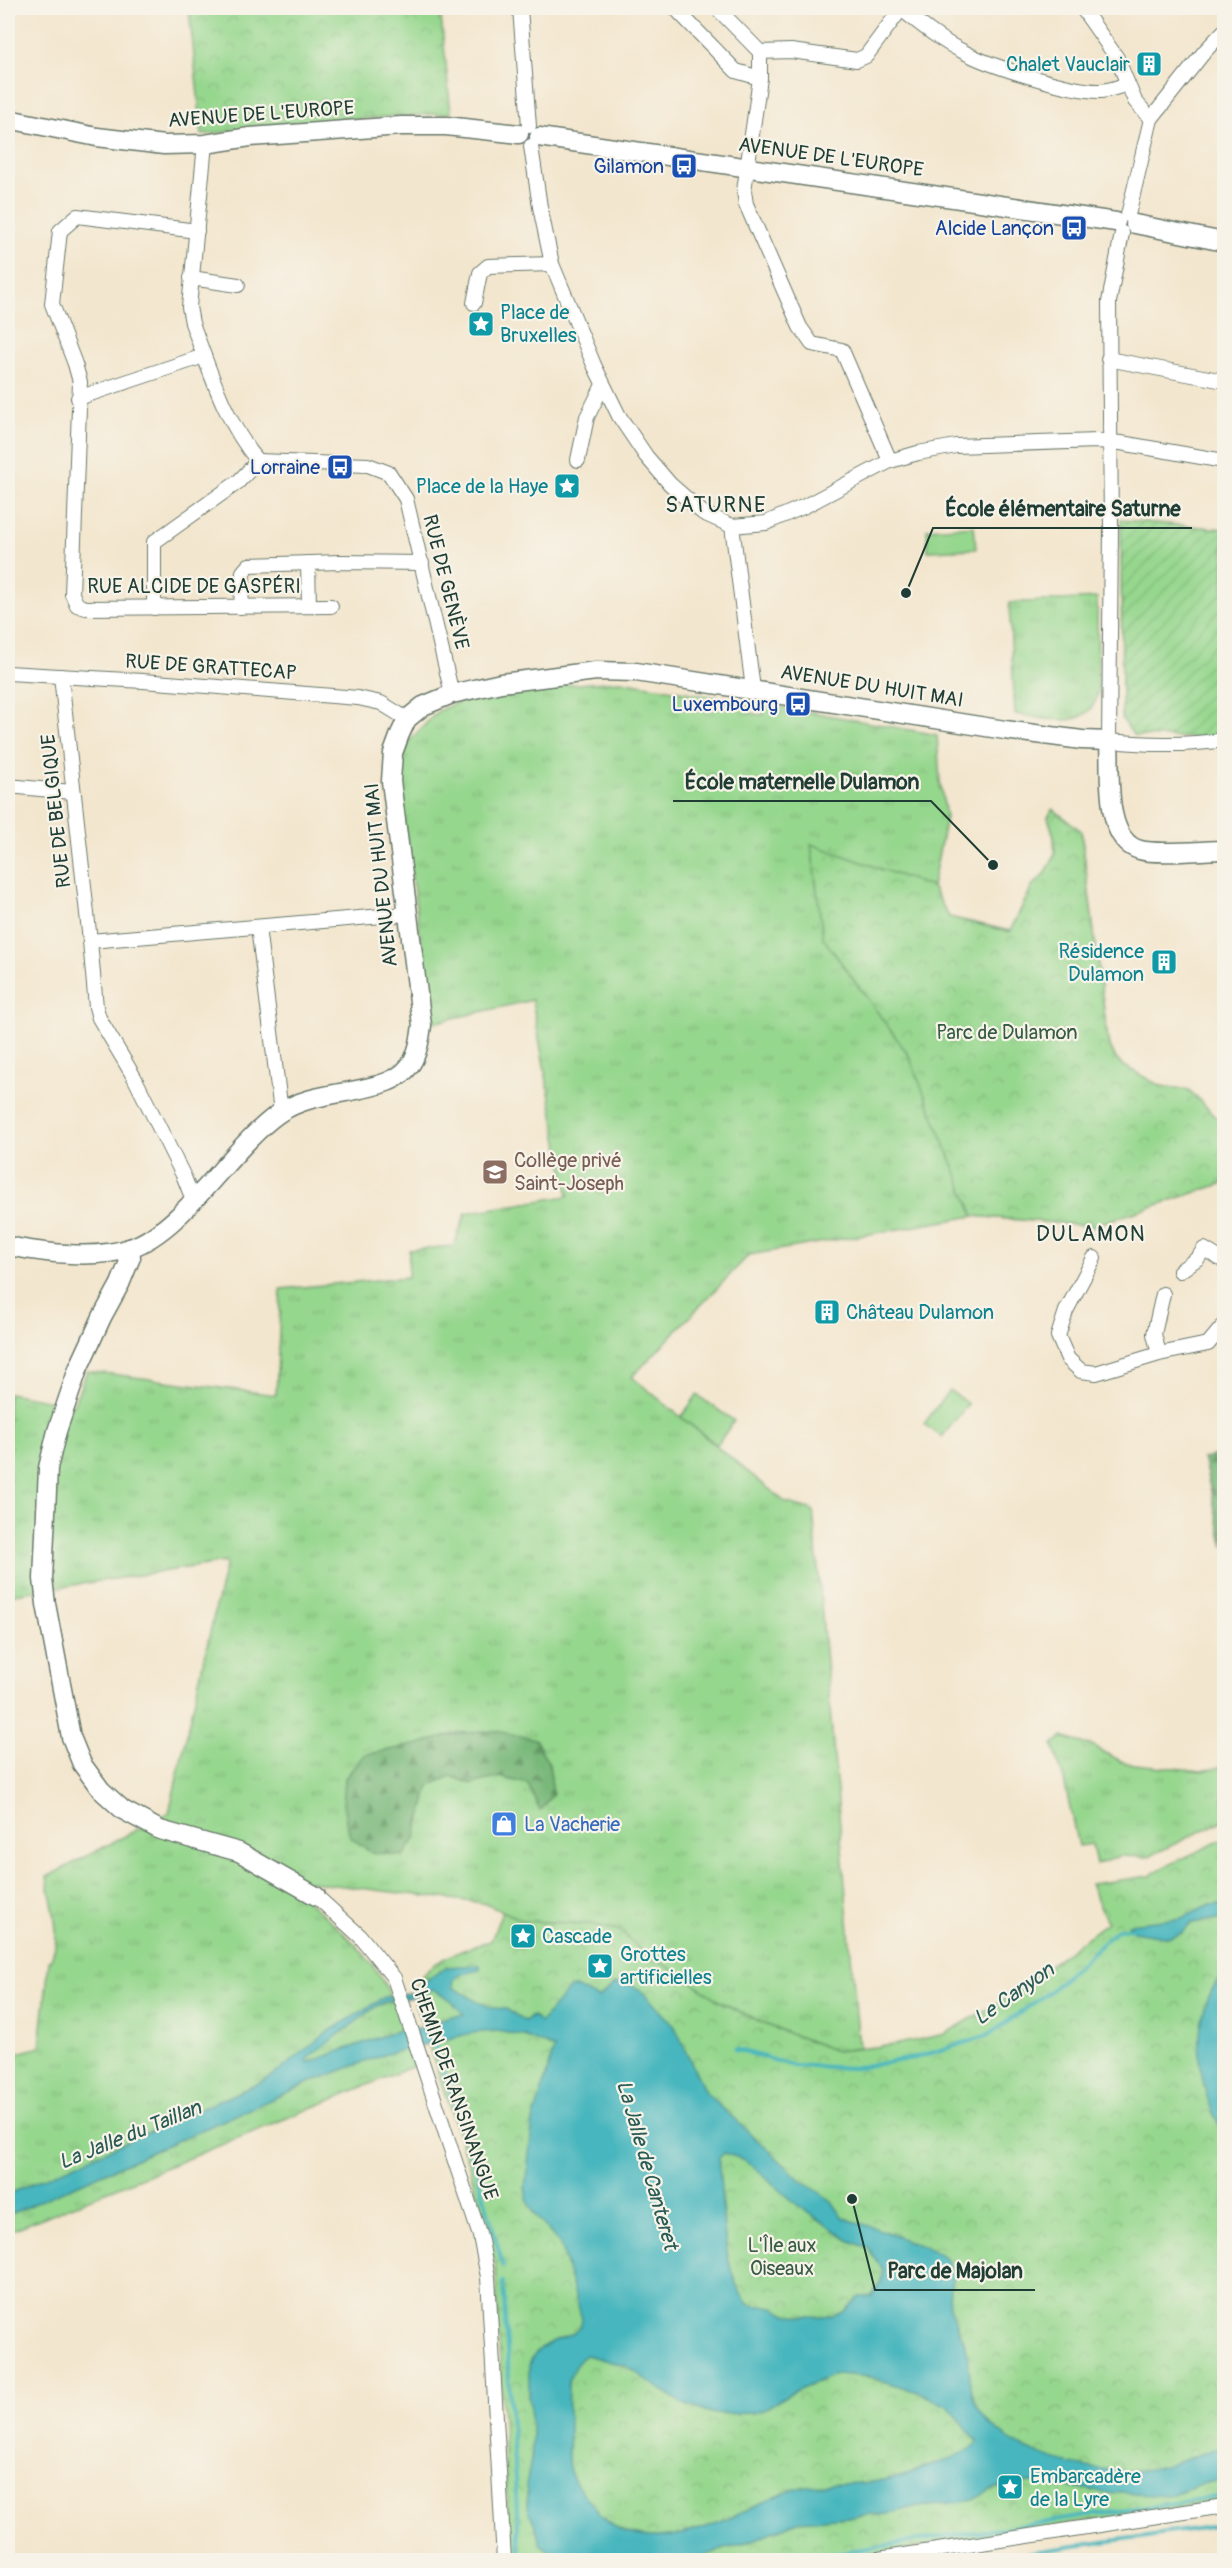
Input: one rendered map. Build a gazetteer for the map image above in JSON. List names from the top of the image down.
{
  "streets": {
    "street": [
      "AVENUE DE L'EUROPE",
      "RUE DE GENÈVE",
      "RUE ALCIDE DE GASPÉRI",
      "RUE DE GRATTECAP",
      "AVENUE DU HUIT MAI",
      "RUE DE BELGIQUE",
      "CHEMIN DE RANSINANGUE"
    ]
  },
  "crossings": [
    ["RUE DE GENÈVE", "AVENUE DU HUIT MAI"],
    ["RUE DE GRATTECAP", "AVENUE DU HUIT MAI"],
    ["RUE DE GRATTECAP", "RUE DE BELGIQUE"],
    ["AVENUE DU HUIT MAI", "RUE DE BELGIQUE"],
    ["AVENUE DU HUIT MAI", "CHEMIN DE RANSINANGUE"]
  ],
  "districts": ["SATURNE", "DULAMON"],
  "water": ["Le Canyon", "La Jalle du Taillan", "La Jalle de Canteret"],
  "parks": ["Parc de Dulamon", "L'Île aux Oiseaux"],
  "places": {
    "building": ["Chalet Vauclair", "Résidence Dulamon", "Château Dulamon"],
    "bus stop": [
      "Gilamon",
      "Alcide Lançon",
      "Lorraine",
      "Luxembourg"
    ],
    "place": [
      "Place de Bruxelles",
      "Place de la Haye",
      "Cascade",
      "Grottes artificielles",
      "Embarcadère de la Lyre"
    ],
    "other": ["École élémentaire Saturne", "École maternelle Dulamon", "Parc de Majolan"],
    "school or university": ["Collège privé Saint-Joseph"],
    "shop": ["La Vacherie"]
  }
}
